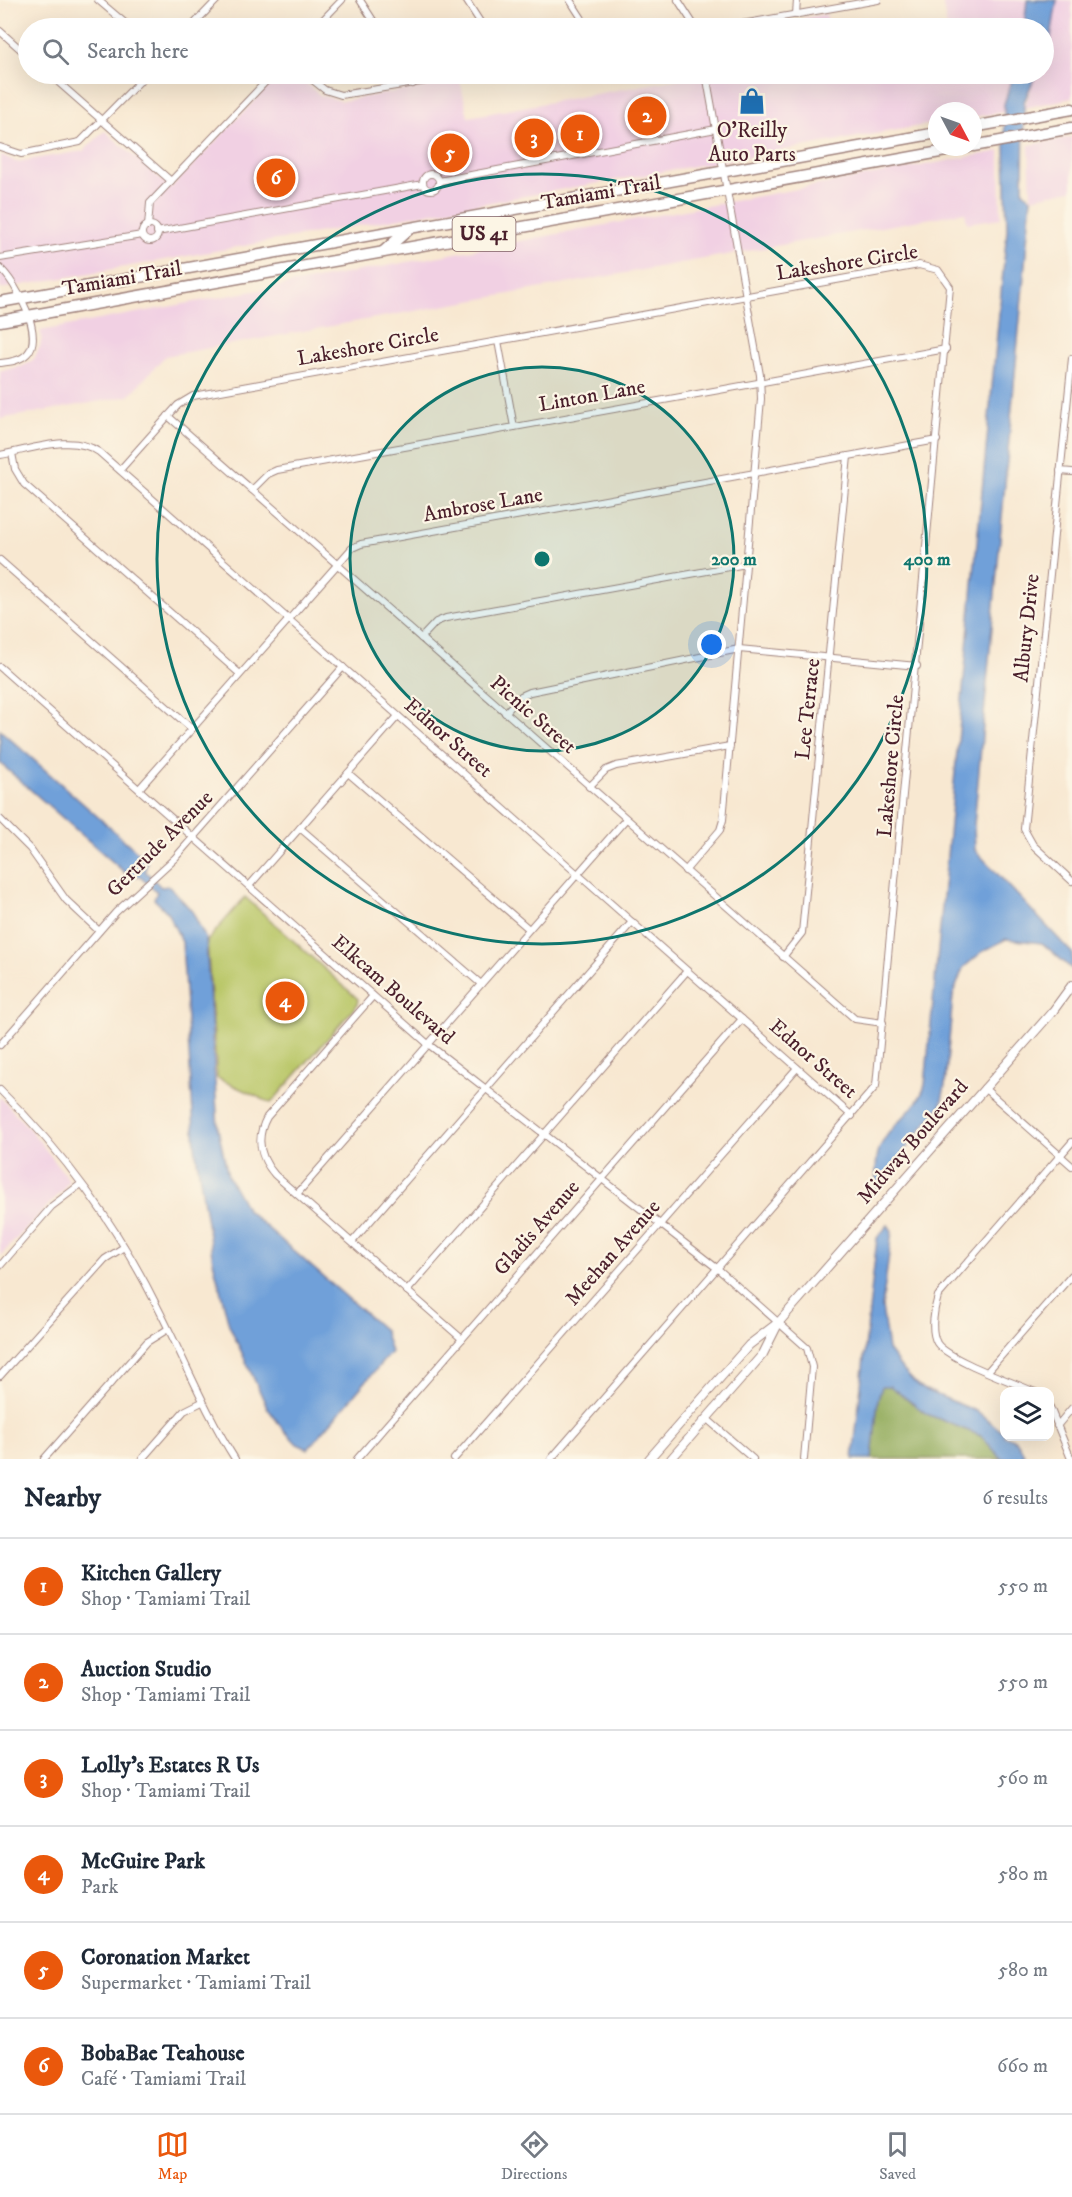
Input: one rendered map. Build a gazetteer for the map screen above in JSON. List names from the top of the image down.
{
  "streets": {
    "main road": ["Tamiami Trail", "US 41"],
    "street": [
      "Lakeshore Circle",
      "Linton Lane",
      "Ambrose Lane",
      "Albury Drive",
      "Lee Terrace",
      "Picnic Street",
      "Ednor Street",
      "Gertrude Avenue",
      "Elkcam Boulevard",
      "Midway Boulevard",
      "Gladis Avenue",
      "Meehan Avenue"
    ]
  },
  "crossings": [
    ["Lakeshore Circle", "Linton Lane"],
    ["Lakeshore Circle", "Ambrose Lane"],
    ["Lakeshore Circle", "Picnic Street"],
    ["Lakeshore Circle", "Ednor Street"],
    ["Lakeshore Circle", "Elkcam Boulevard"],
    ["Linton Lane", "Picnic Street"],
    ["Ambrose Lane", "Lee Terrace"],
    ["Ambrose Lane", "Picnic Street"],
    ["Ambrose Lane", "Ednor Street"],
    ["Ambrose Lane", "Elkcam Boulevard"],
    ["Lee Terrace", "Picnic Street"],
    ["Ednor Street", "Gertrude Avenue"],
    ["Ednor Street", "Gladis Avenue"],
    ["Ednor Street", "Meehan Avenue"],
    ["Gertrude Avenue", "Elkcam Boulevard"],
    ["Elkcam Boulevard", "Midway Boulevard"],
    ["Elkcam Boulevard", "Gladis Avenue"],
    ["Elkcam Boulevard", "Meehan Avenue"]
  ],
  "places": {
    "shop": ["O'Reilly Auto Parts"]
  },
  "north": "bottom right",
  "page": {
    "search": "Search here",
    "pins": [
      "2",
      "1",
      "3",
      "5",
      "6",
      "4"
    ],
    "heading": ["Nearby", "6 results"],
    "list": [
      {
        "mark": "1",
        "name": "Kitchen Gallery",
        "note": "Shop · Tamiami Trail",
        "value": "550 m"
      },
      {
        "mark": "2",
        "name": "Auction Studio",
        "note": "Shop · Tamiami Trail",
        "value": "550 m"
      },
      {
        "mark": "3",
        "name": "Lolly's Estates R Us",
        "note": "Shop · Tamiami Trail",
        "value": "560 m"
      },
      {
        "mark": "4",
        "name": "McGuire Park",
        "note": "Park",
        "value": "580 m"
      },
      {
        "mark": "5",
        "name": "Coronation Market",
        "note": "Supermarket · Tamiami Trail",
        "value": "580 m"
      },
      {
        "mark": "6",
        "name": "BobaBae Teahouse",
        "note": "Café · Tamiami Trail",
        "value": "660 m"
      }
    ],
    "nav": ["Map", "Directions", "Saved"]
  },
  "rings": ["200 m", "400 m"]
}
